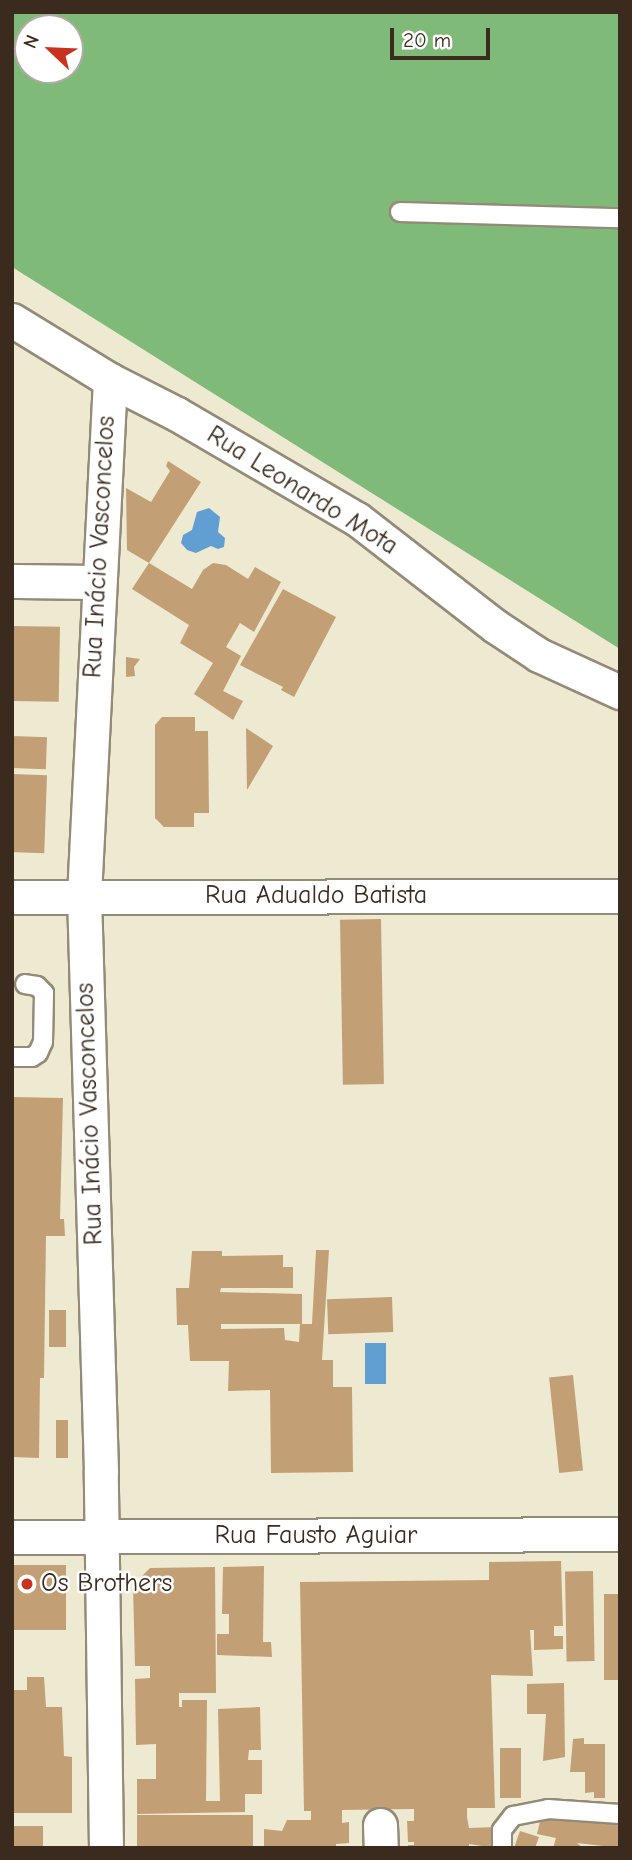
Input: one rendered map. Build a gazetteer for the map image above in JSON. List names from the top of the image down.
{
  "streets": {
    "street": [
      "Rua Leonardo Mota",
      "Rua Inácio Vasconcelos",
      "Rua Adualdo Batista",
      "Rua Fausto Aguiar"
    ]
  },
  "crossings": [
    ["Rua Leonardo Mota", "Rua Inácio Vasconcelos"],
    ["Rua Inácio Vasconcelos", "Rua Adualdo Batista"],
    ["Rua Inácio Vasconcelos", "Rua Fausto Aguiar"]
  ],
  "places": ["Os Brothers"],
  "scale_bar": "20 m",
  "north": "top left"
}
